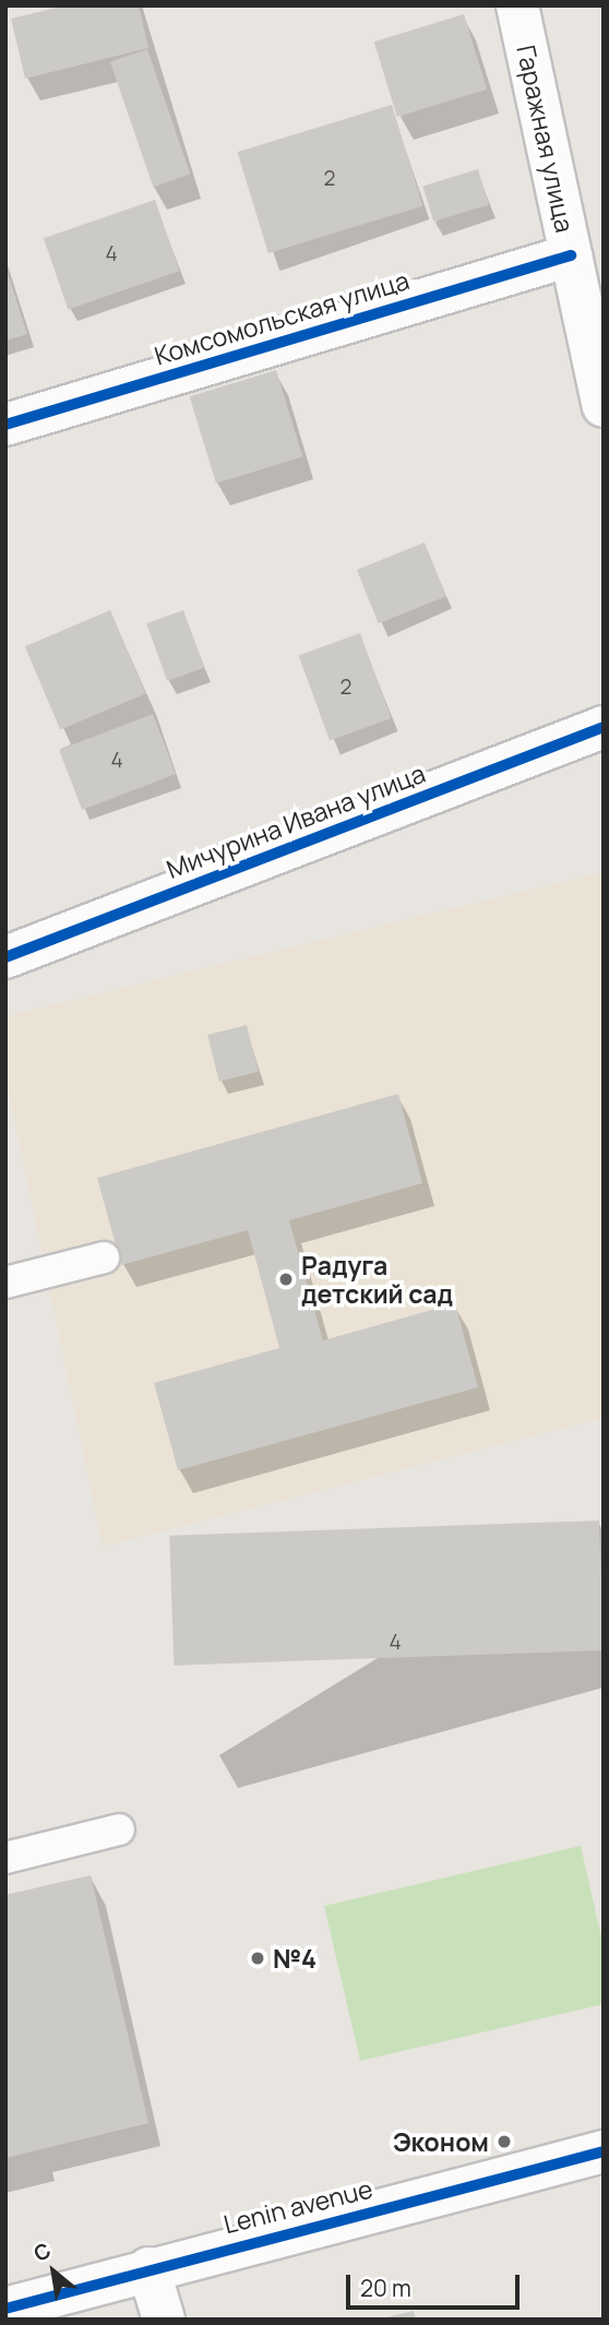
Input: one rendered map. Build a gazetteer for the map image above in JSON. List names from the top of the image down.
{
  "streets": {
    "street": [
      "Гаражная улица",
      "Комсомольская улица",
      "Мичурина Ивана улица",
      "Lenin avenue"
    ]
  },
  "crossings": [
    ["Гаражная улица", "Комсомольская улица"]
  ],
  "places": ["Радуга детский сад", "№4", "Эконом"],
  "house_numbers": [
    "2",
    "4",
    "2",
    "4",
    "4"
  ],
  "scale_bar": "20 m",
  "north": "top left"
}
